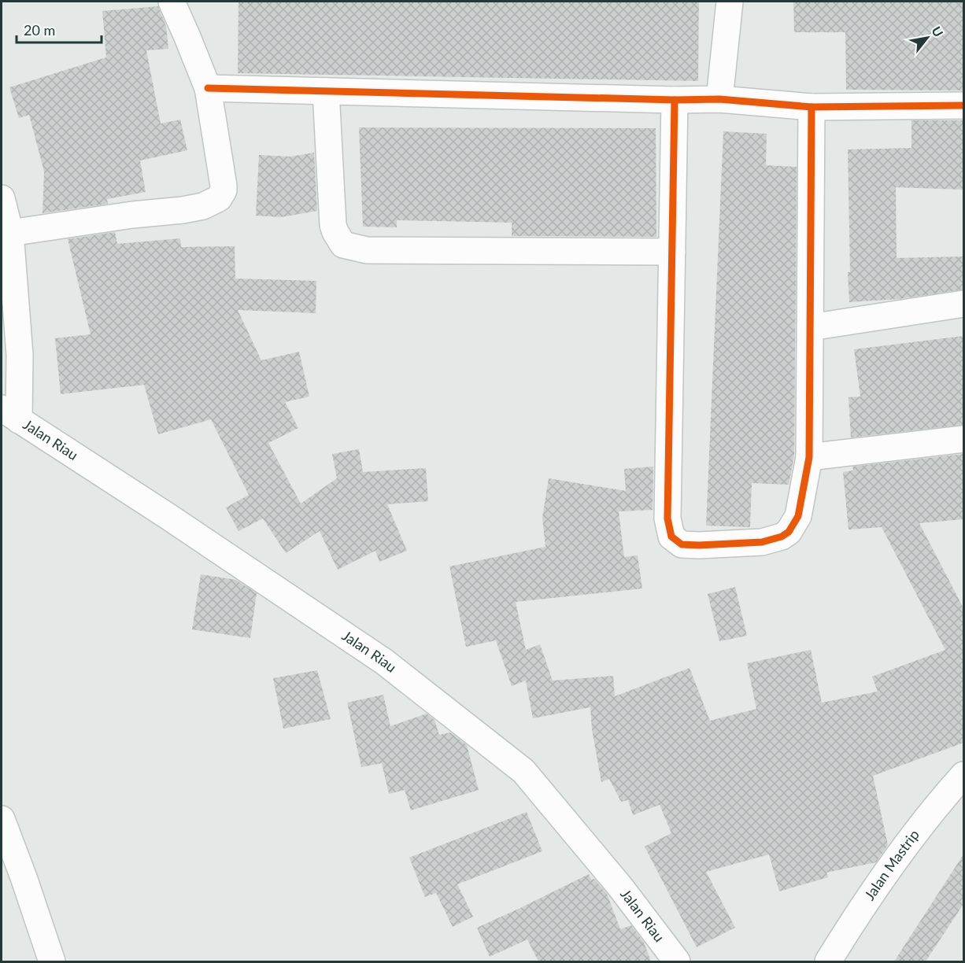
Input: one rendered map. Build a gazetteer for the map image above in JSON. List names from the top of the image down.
{
  "streets": {
    "street": ["Jalan Riau", "Jalan Mastrip"]
  },
  "scale_bar": "20 m",
  "north": "top right"
}
